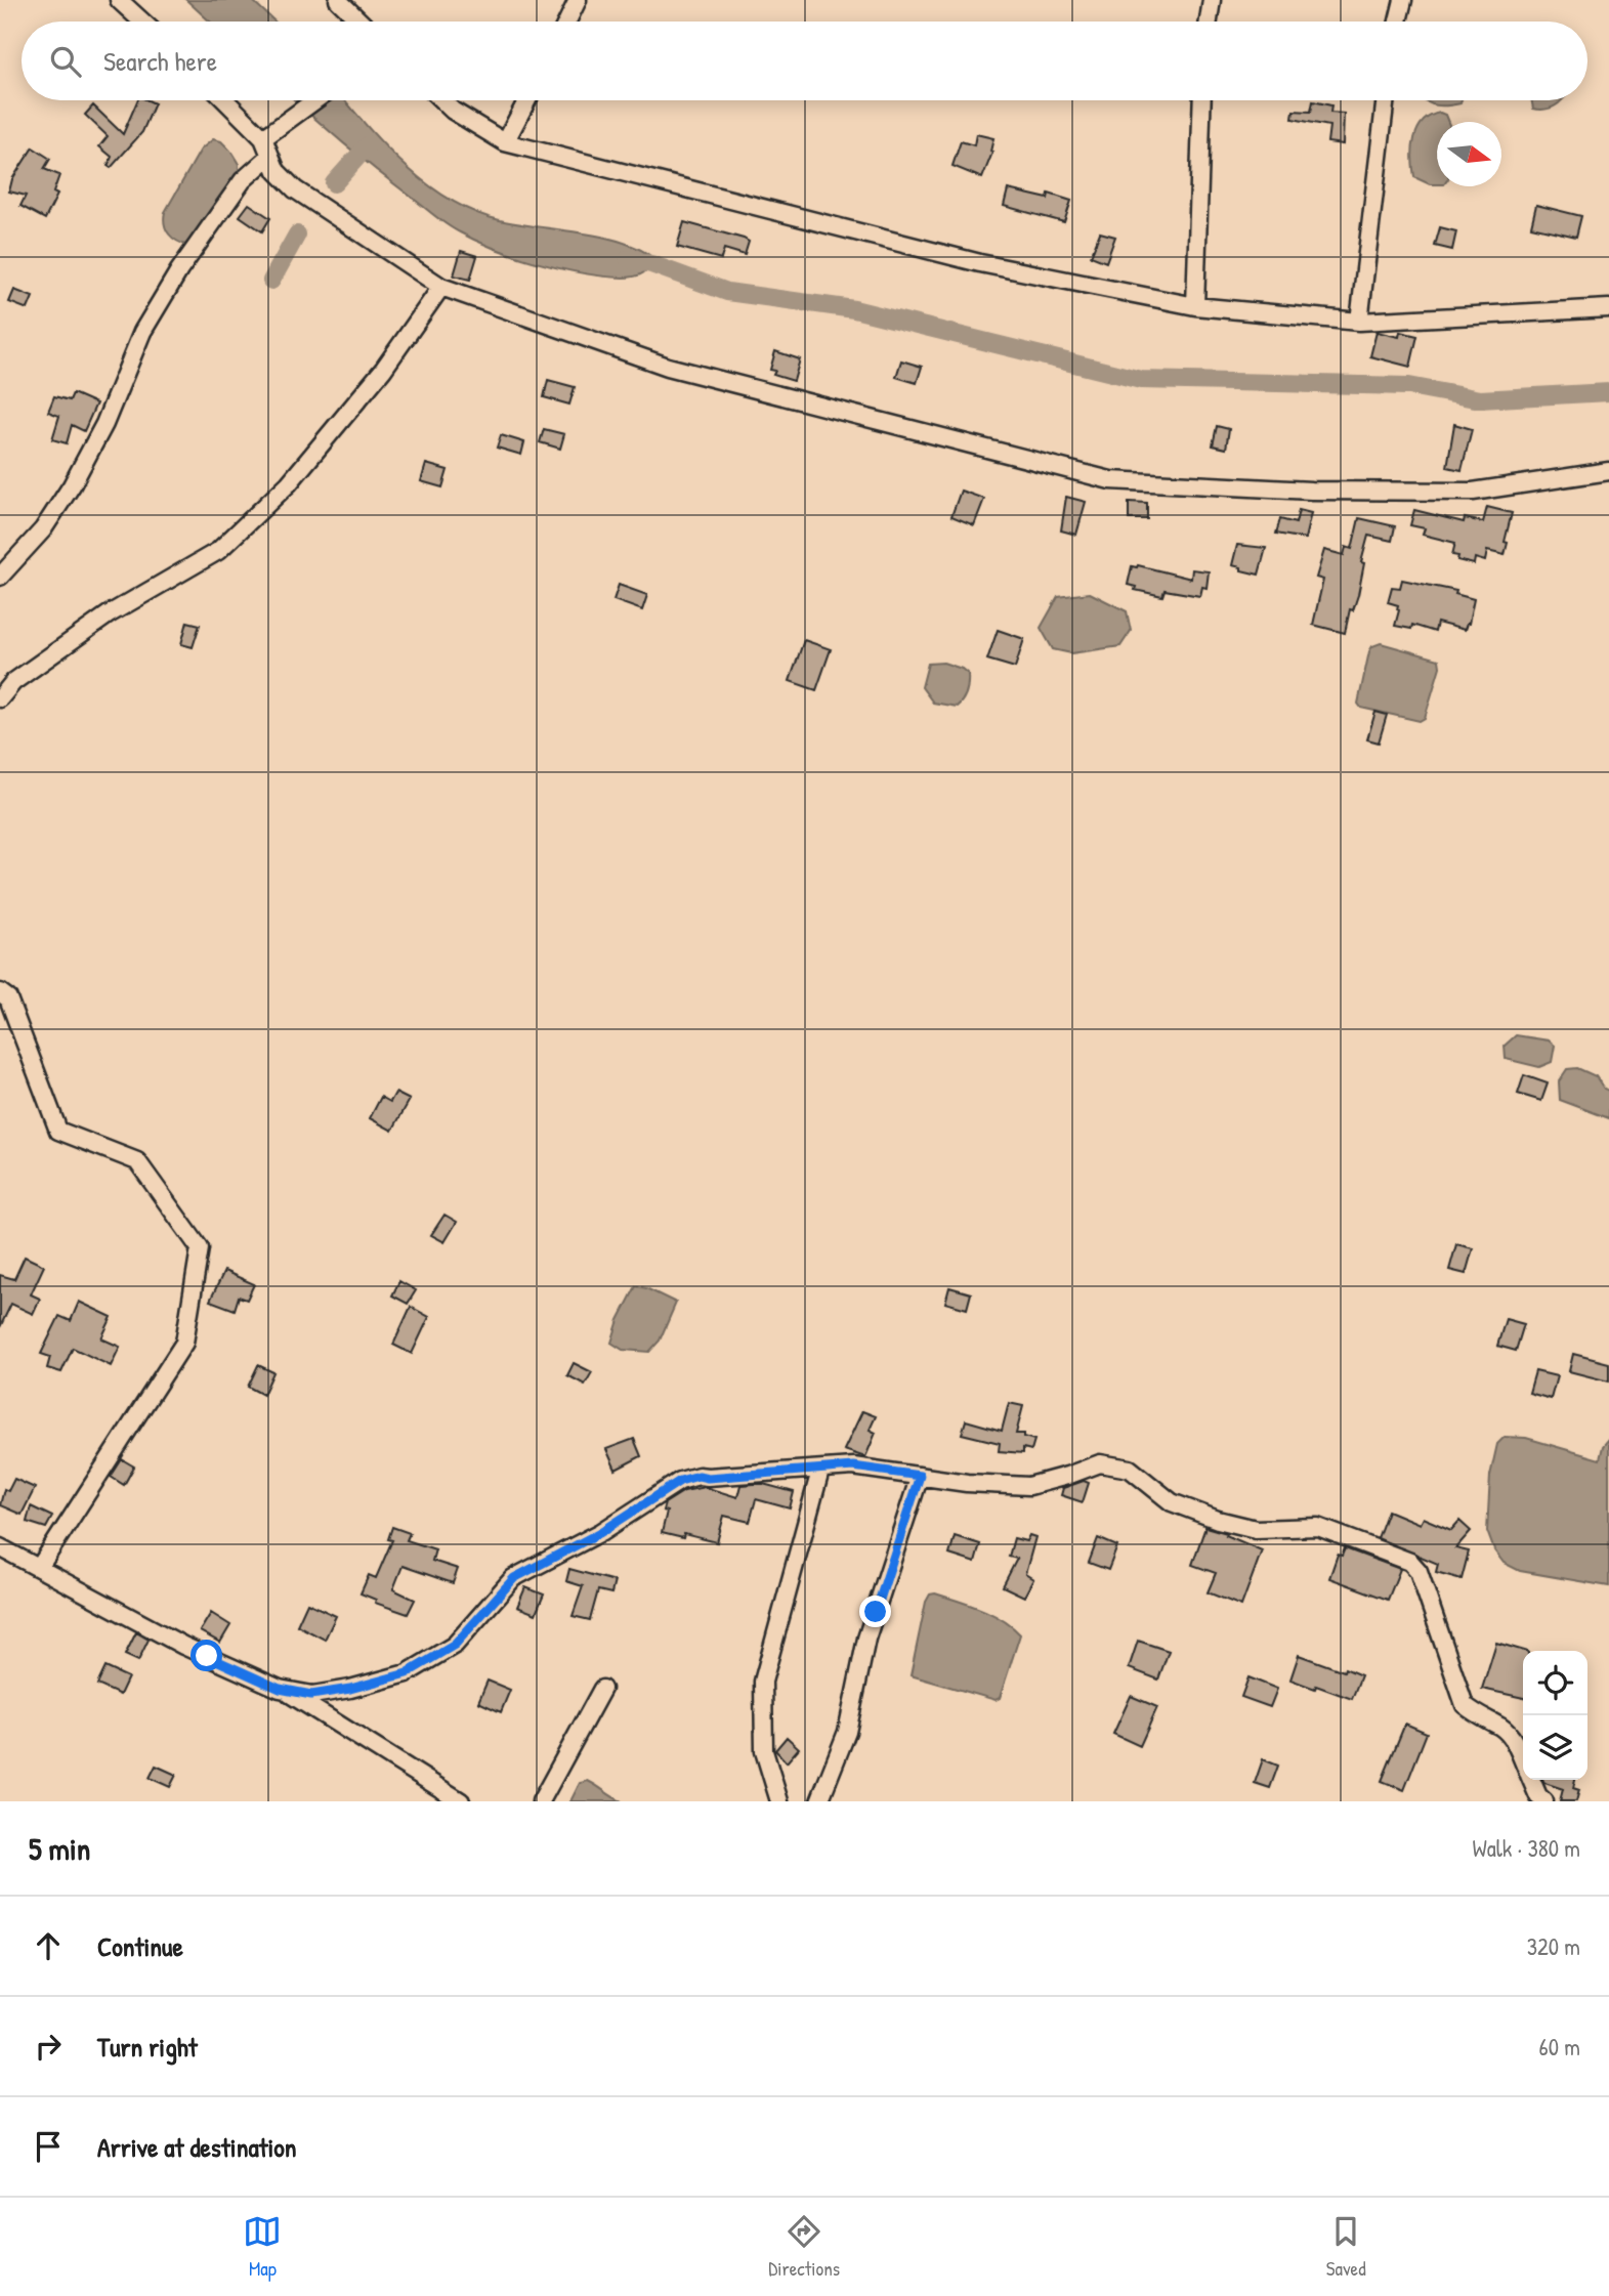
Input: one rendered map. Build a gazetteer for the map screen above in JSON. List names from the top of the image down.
{
  "north": "right",
  "page": {
    "search": "Search here",
    "heading": ["5 min", "Walk · 380 m"],
    "list": [
      ["Continue", "320 m"],
      ["Turn right", "60 m"],
      "Arrive at destination"
    ],
    "nav": ["Map", "Directions", "Saved"]
  }
}
